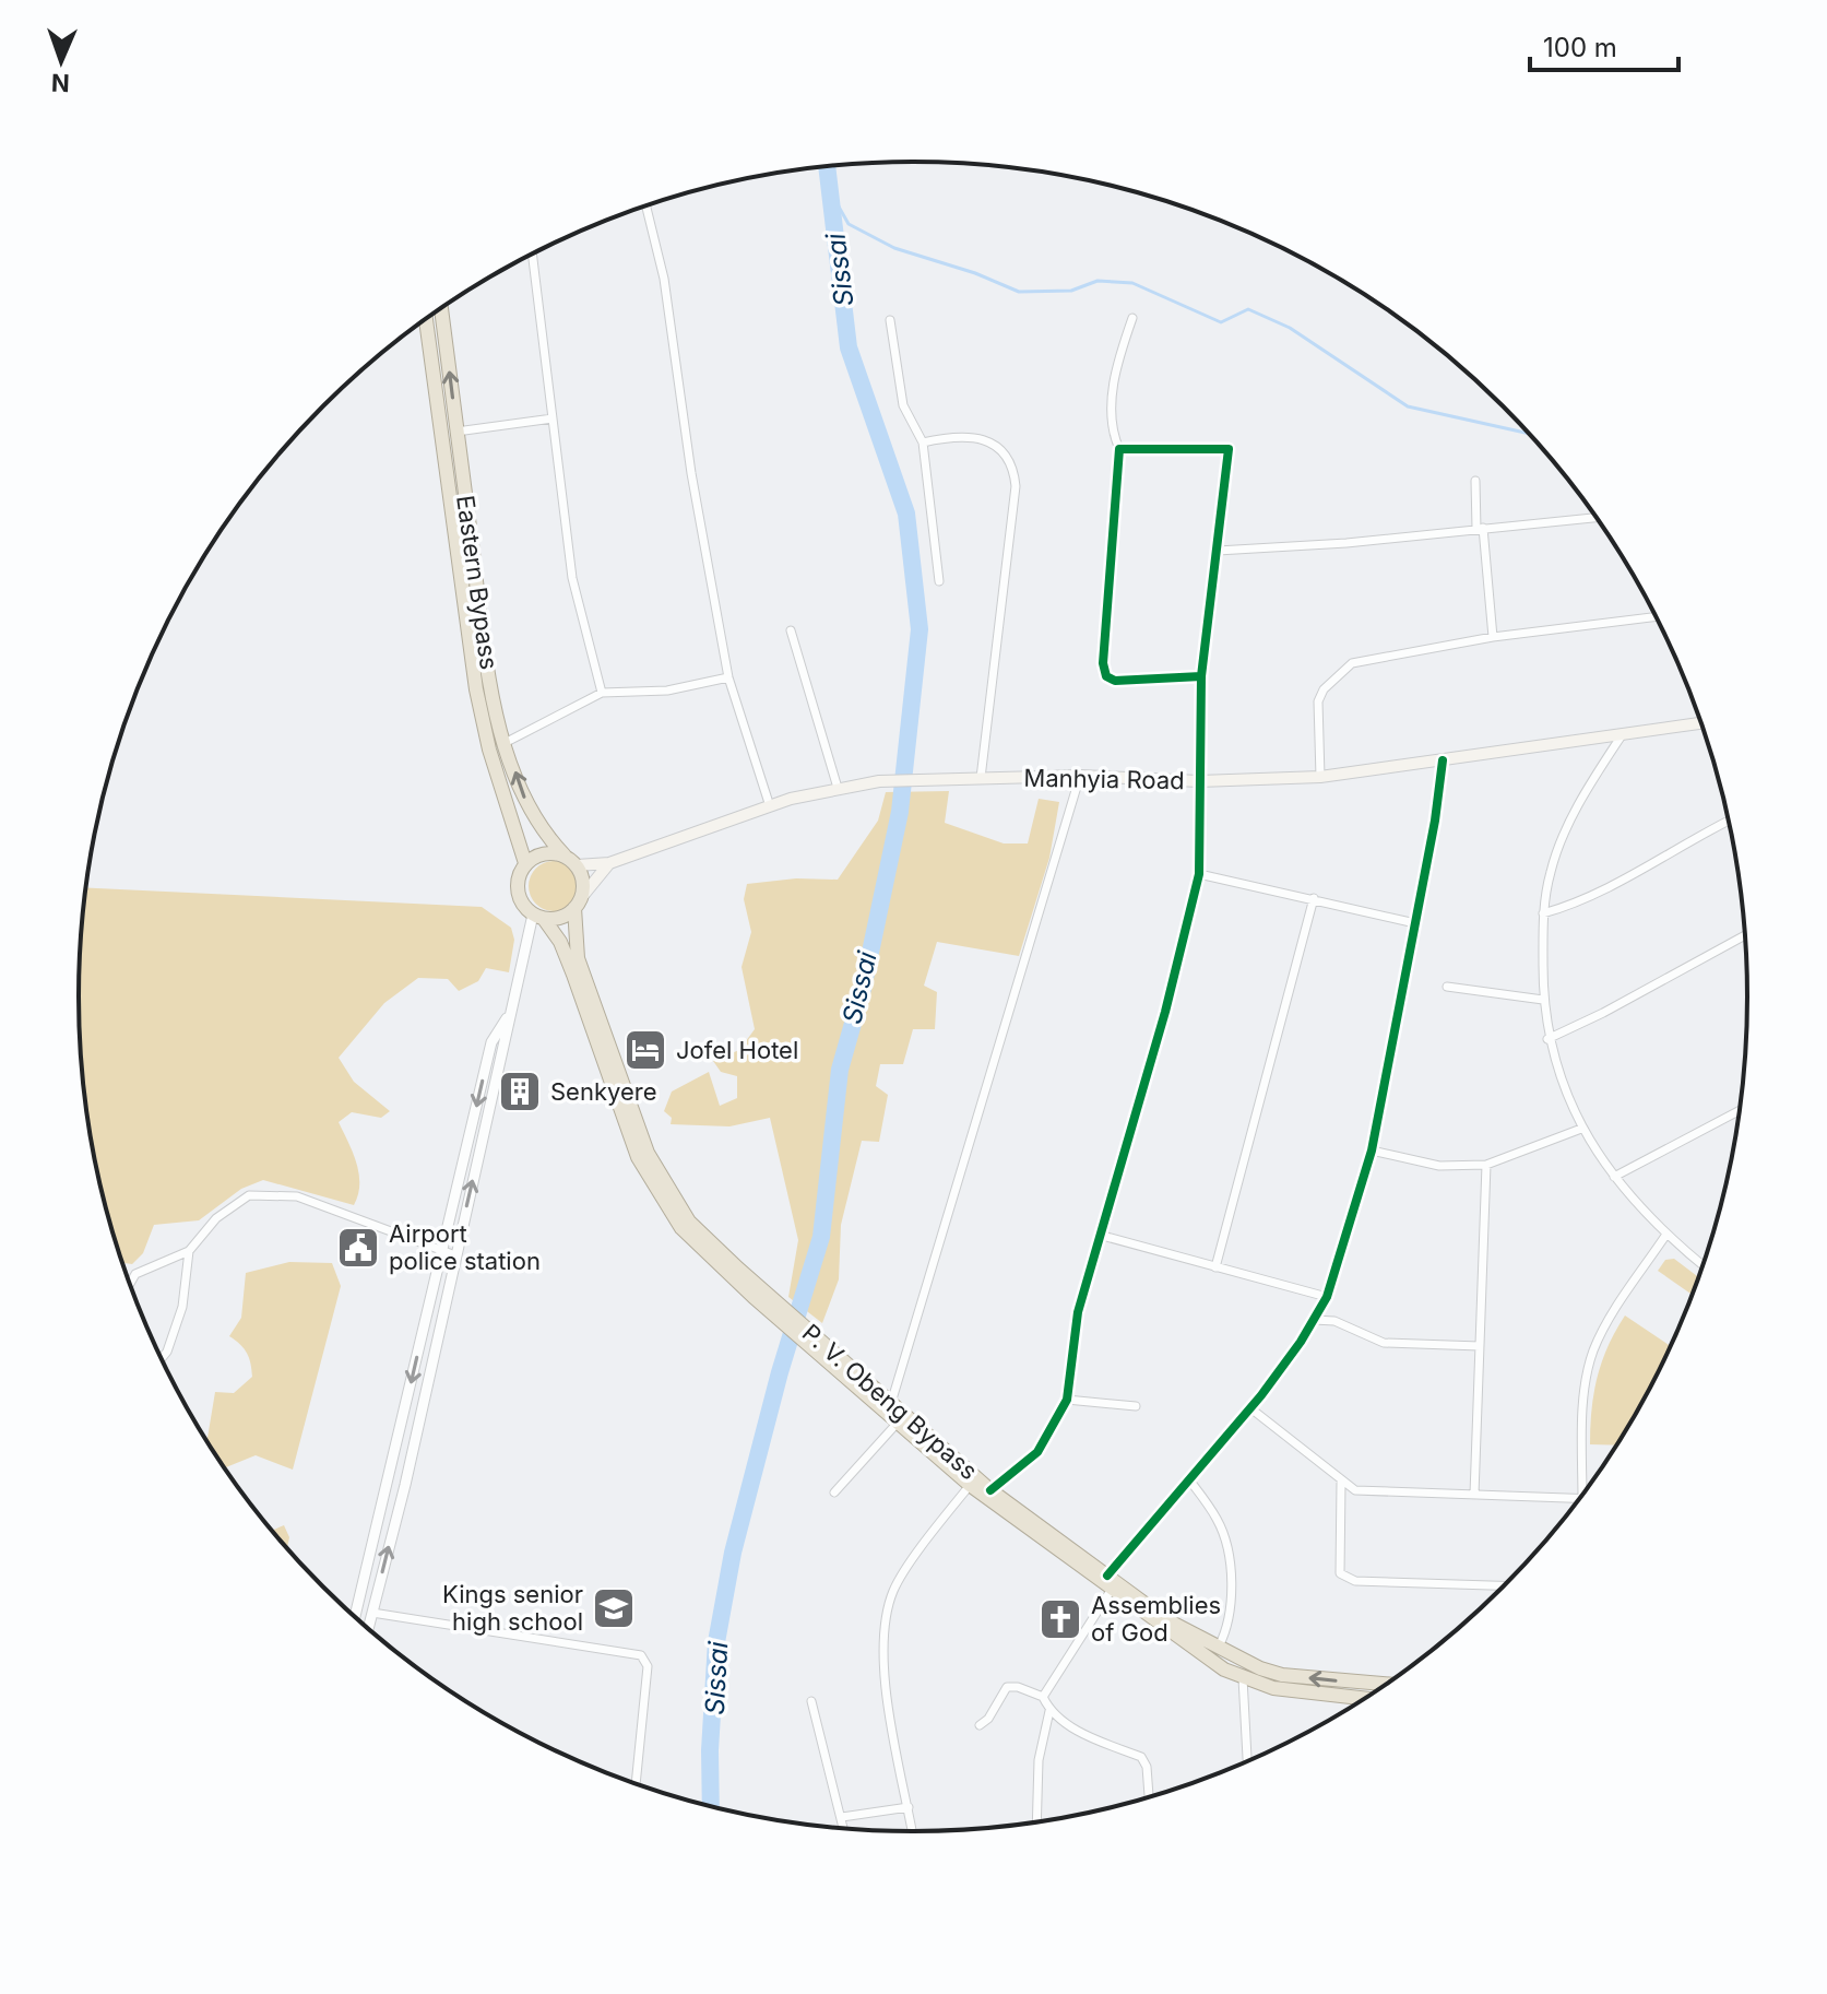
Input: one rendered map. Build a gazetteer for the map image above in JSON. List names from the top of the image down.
{
  "streets": {
    "highway": ["Eastern Bypass", "P. V. Obeng Bypass"],
    "main road": ["Manhyia Road"]
  },
  "crossings": [
    ["Eastern Bypass", "Manhyia Road"],
    ["Eastern Bypass", "P. V. Obeng Bypass"],
    ["Manhyia Road", "P. V. Obeng Bypass"]
  ],
  "water": ["Sissai"],
  "places": {
    "hotel": ["Jofel Hotel"],
    "building": ["Senkyere"],
    "public building": ["Airport police station"],
    "school or university": ["Kings senior high school"],
    "church": ["Assemblies of God"]
  },
  "scale_bar": "100 m",
  "north": "bottom"
}
